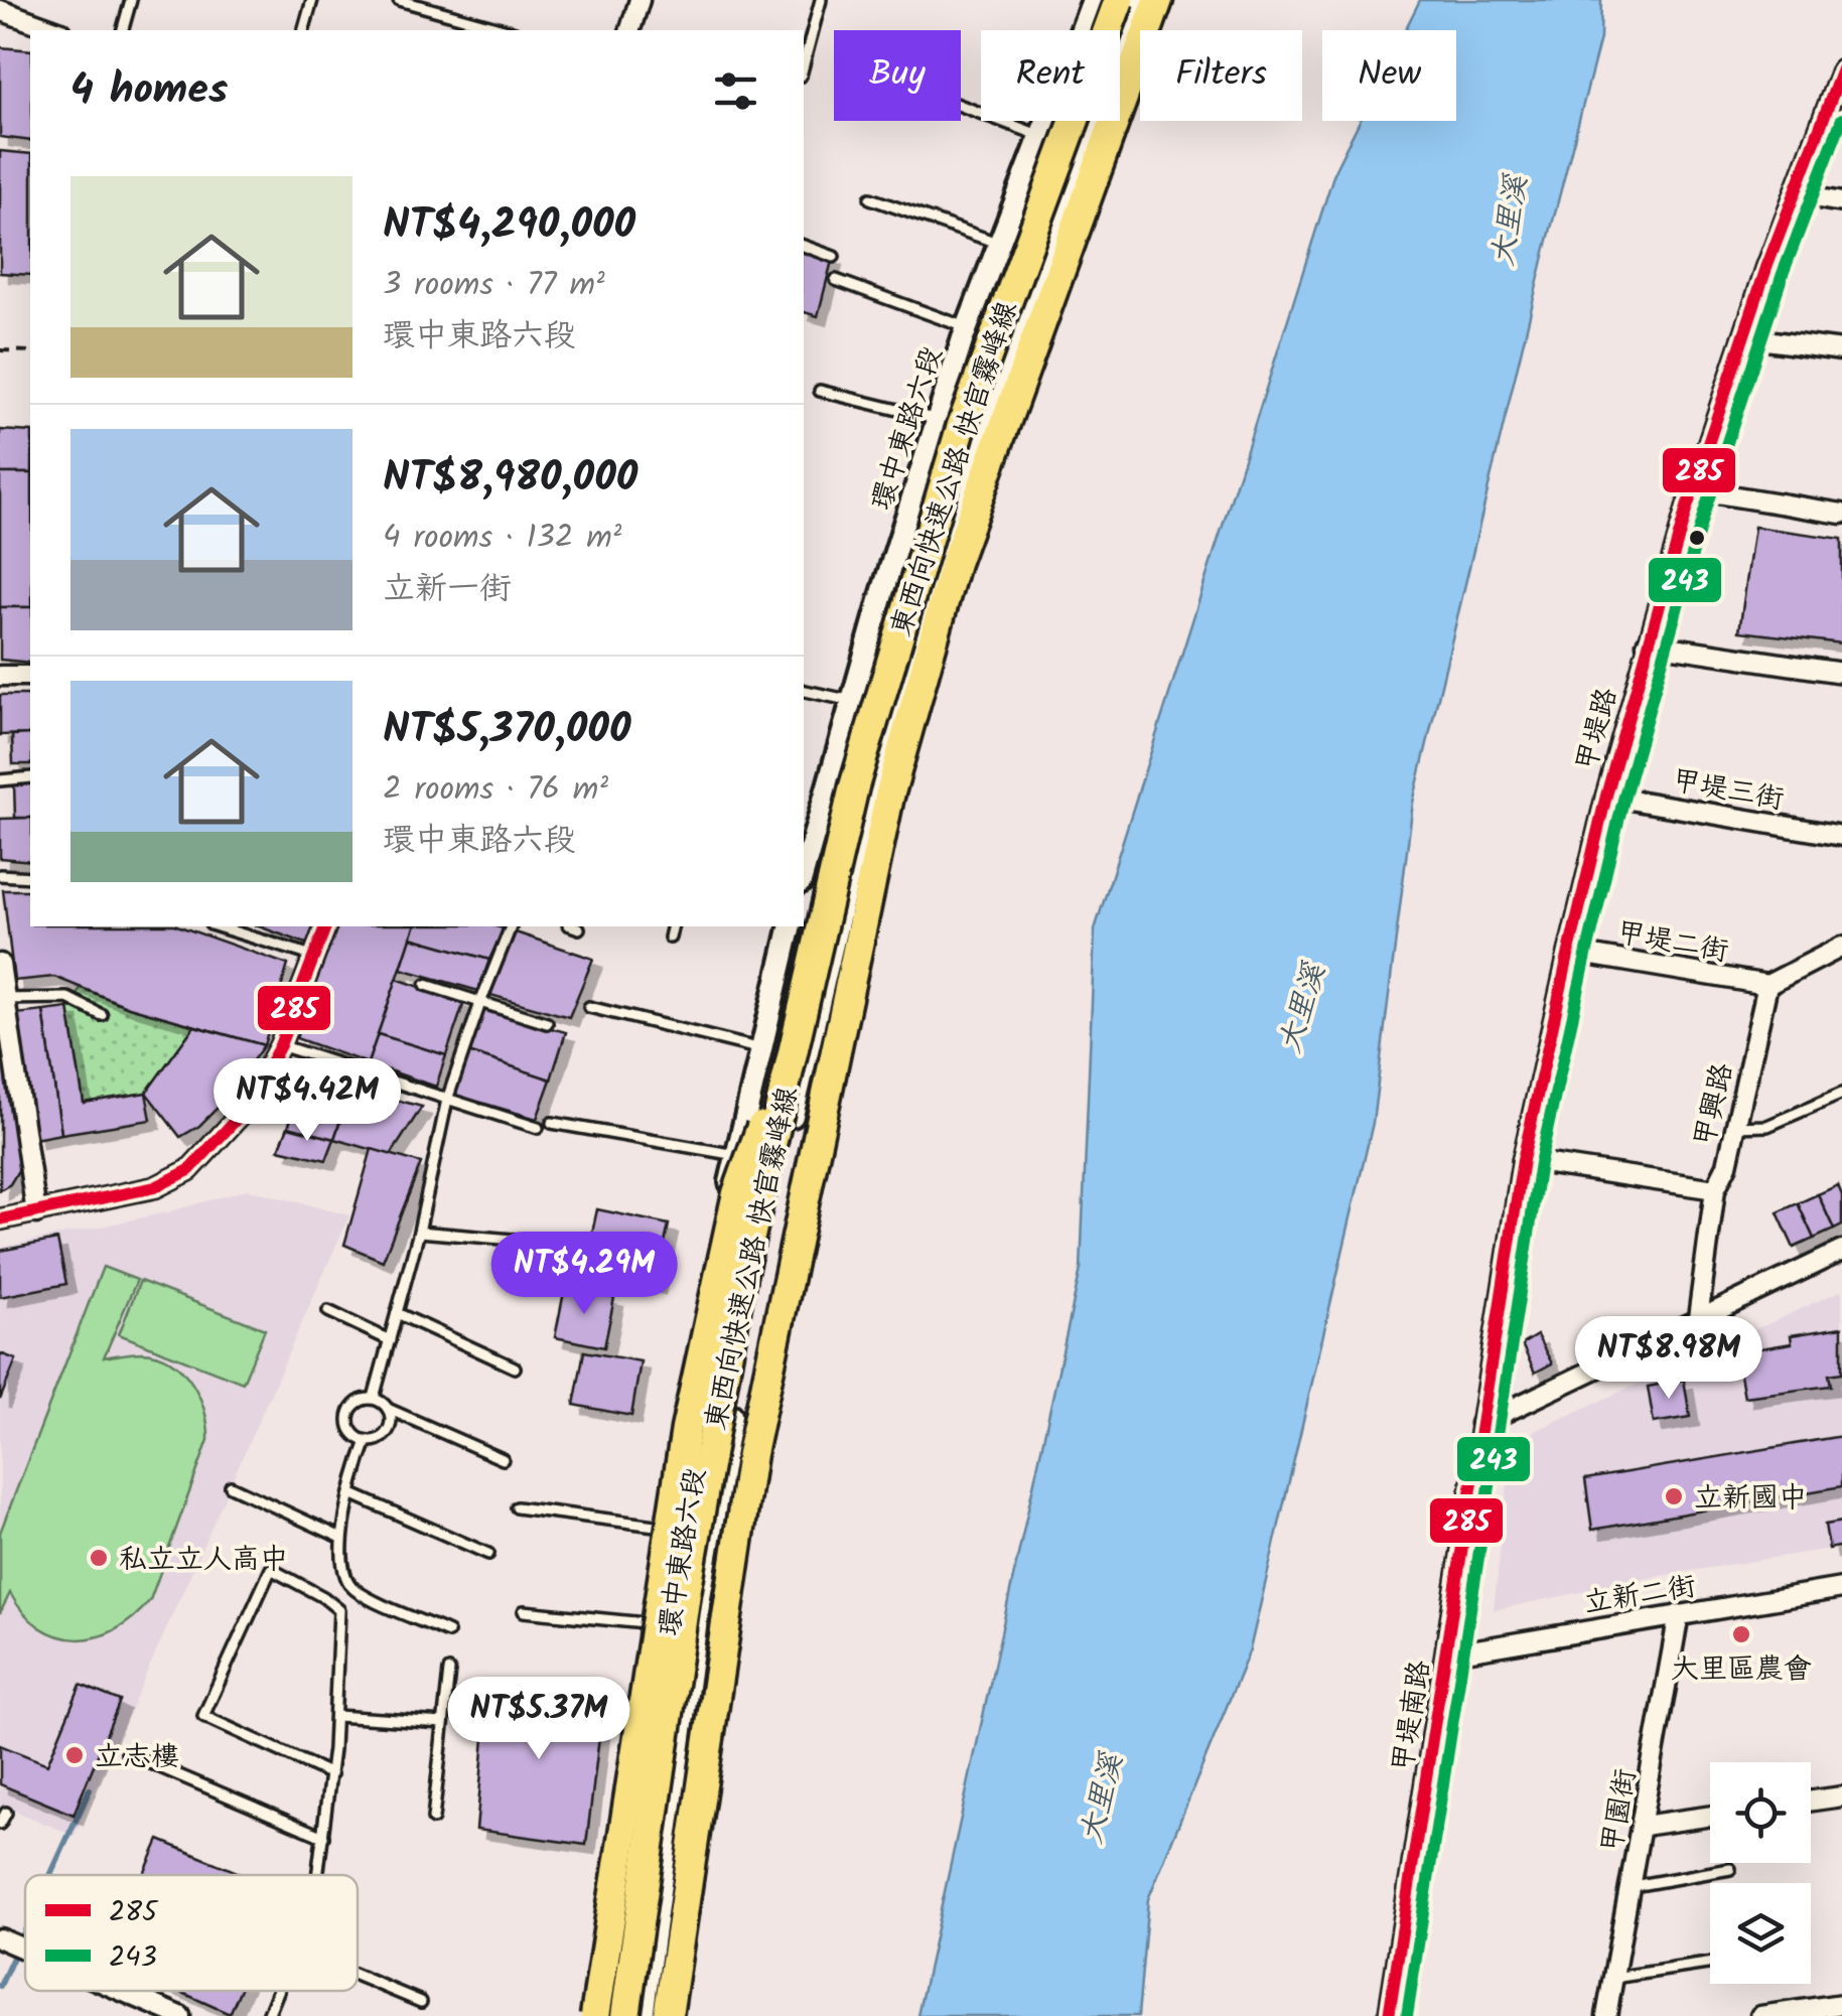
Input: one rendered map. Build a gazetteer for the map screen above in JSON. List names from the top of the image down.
{
  "streets": {
    "highway": ["東西向快速公路 快官霧峰線"],
    "street": [
      "環中東路六段",
      "甲堤路",
      "甲堤三街",
      "甲堤二街",
      "甲興路",
      "立新二街",
      "甲堤南路",
      "甲園街"
    ]
  },
  "crossings": [
    ["環中東路六段", "東西向快速公路 快官霧峰線"],
    ["甲堤路", "甲堤三街"],
    ["甲堤路", "甲堤二街"],
    ["甲堤路", "甲堤南路"],
    ["甲堤二街", "甲興路"],
    ["立新二街", "甲堤南路"],
    ["立新二街", "甲園街"]
  ],
  "water": ["大里溪"],
  "places": [
    "立新國中",
    "私立立人高中",
    "大里區農會",
    "立志樓"
  ],
  "lines": ["transit line 285", "transit line 243"],
  "legend": ["285", "243"],
  "page": {
    "chip": [
      "Buy",
      "Rent",
      "Filters",
      "New"
    ],
    "heading": "4 homes",
    "list": [
      {
        "name": "NT$4,290,000",
        "note": "3 rooms · 77 m² · 環中東路六段"
      },
      {
        "name": "NT$8,980,000",
        "note": "4 rooms · 132 m² · 立新一街"
      },
      {
        "name": "NT$5,370,000",
        "note": "2 rooms · 76 m² · 環中東路六段"
      }
    ],
    "price": [
      "NT$4.42M",
      "NT$4.29M",
      "NT$8.98M",
      "NT$5.37M"
    ]
  }
}
